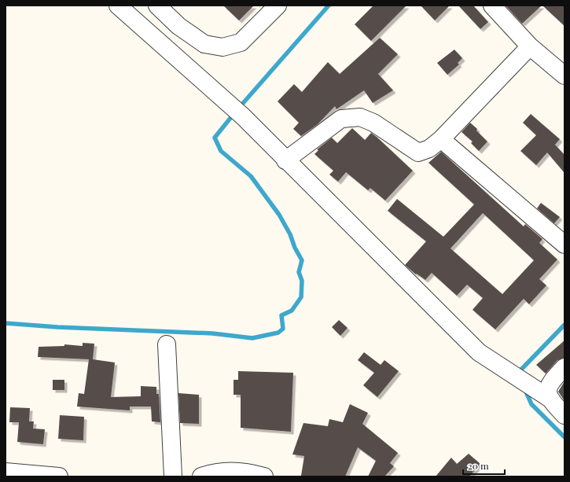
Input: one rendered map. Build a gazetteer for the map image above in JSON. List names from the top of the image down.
{
  "scale_bar": "20 m"
}
